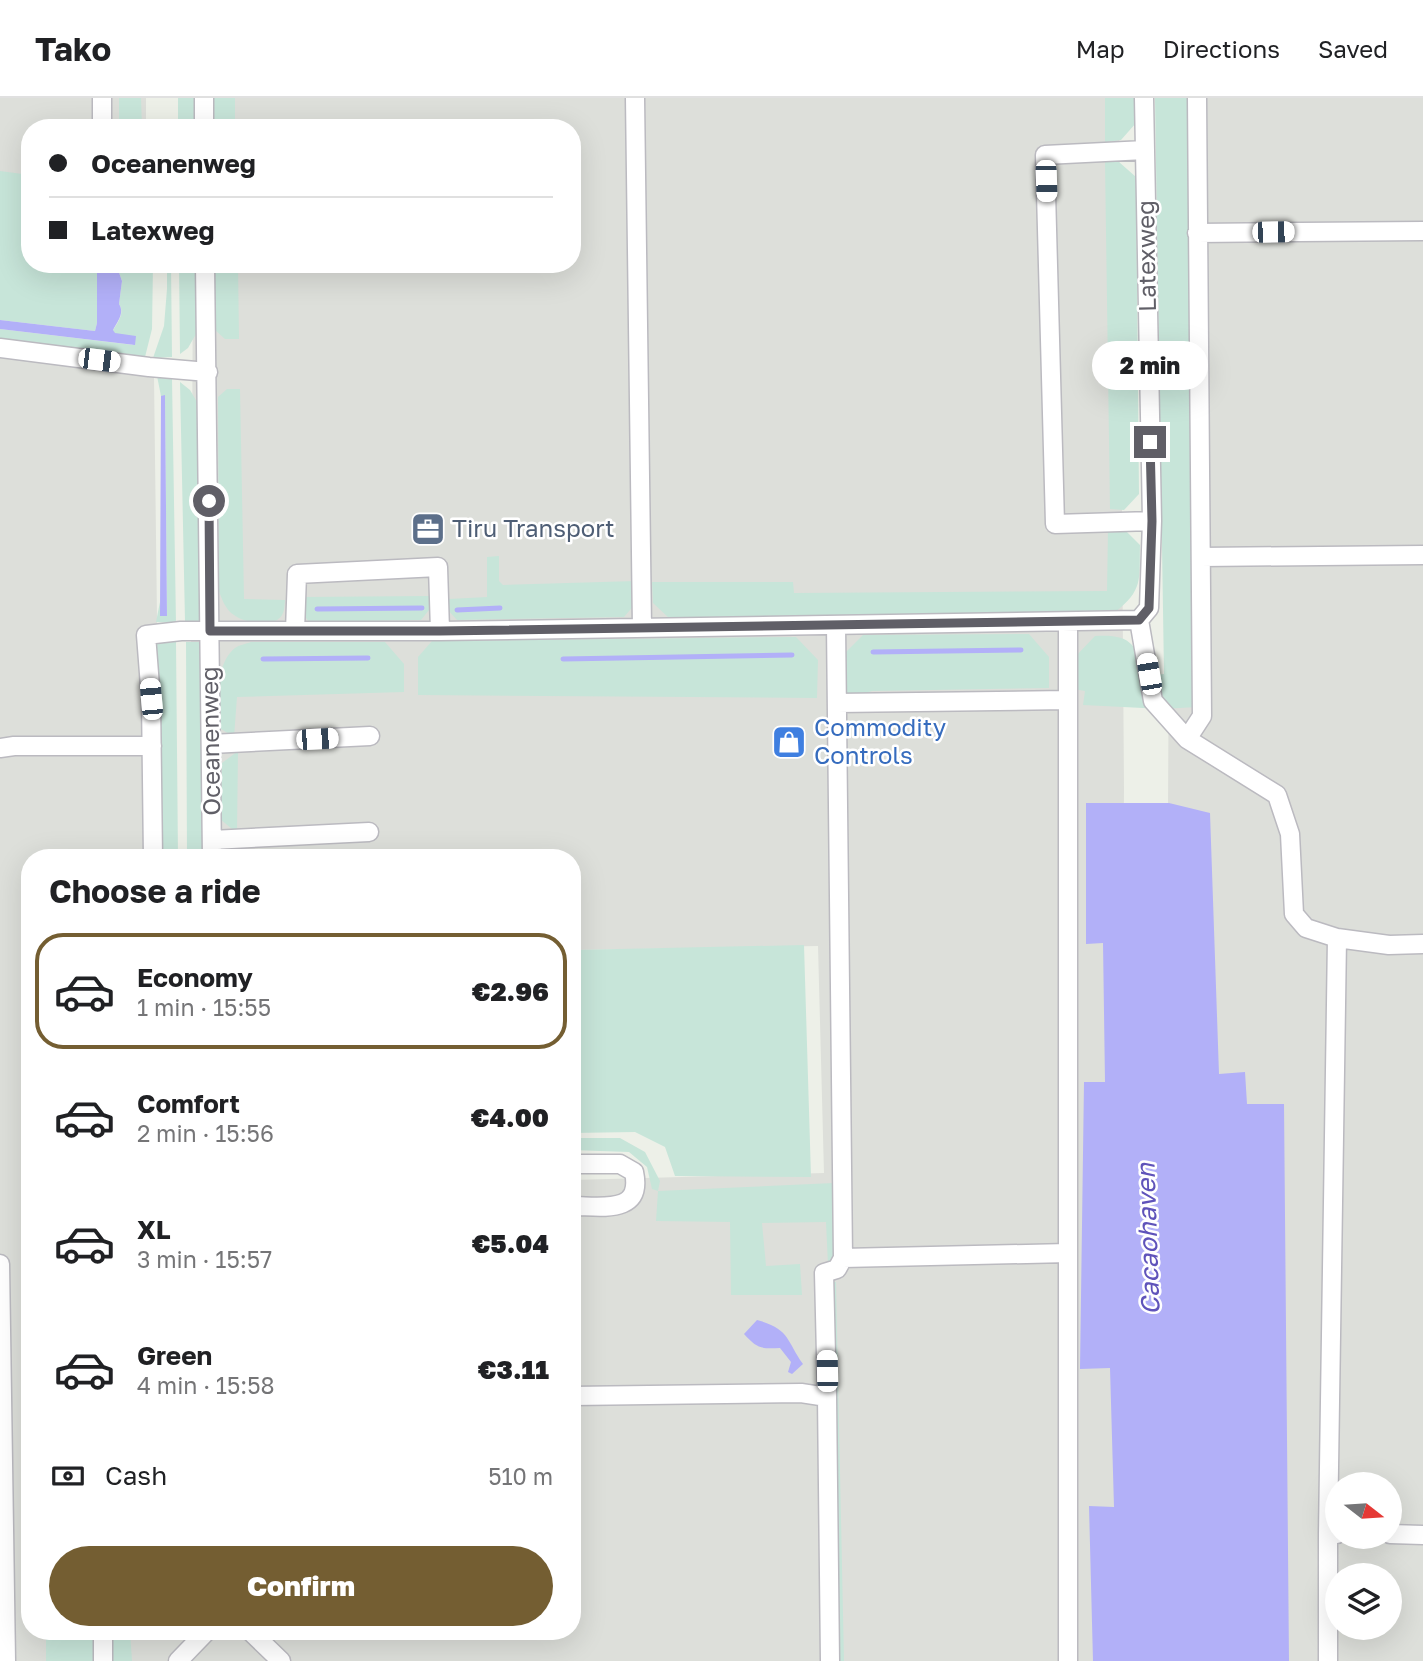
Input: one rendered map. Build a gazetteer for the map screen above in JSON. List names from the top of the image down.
{
  "streets": {
    "street": ["Latexweg", "Oceanenweg"]
  },
  "water": ["Cacaohaven"],
  "places": {
    "office": ["Tiru Transport"],
    "shop": ["Commodity Controls"]
  },
  "north": "right",
  "page": {
    "header": "Tako",
    "nav": ["Map", "Directions", "Saved"],
    "banner": ["Oceanenweg", "Latexweg"],
    "bubble": "2 min",
    "heading": "Choose a ride",
    "list": [
      {
        "name": "Economy",
        "note": "1 min · 15:55",
        "value": "€2.96"
      },
      {
        "name": "Comfort",
        "note": "2 min · 15:56",
        "value": "€4.00"
      },
      {
        "name": "XL",
        "note": "3 min · 15:57",
        "value": "€5.04"
      },
      {
        "name": "Green",
        "note": "4 min · 15:58",
        "value": "€3.11"
      }
    ],
    "pay": ["Cash", "510 m"],
    "buttons": "Confirm"
  }
}
